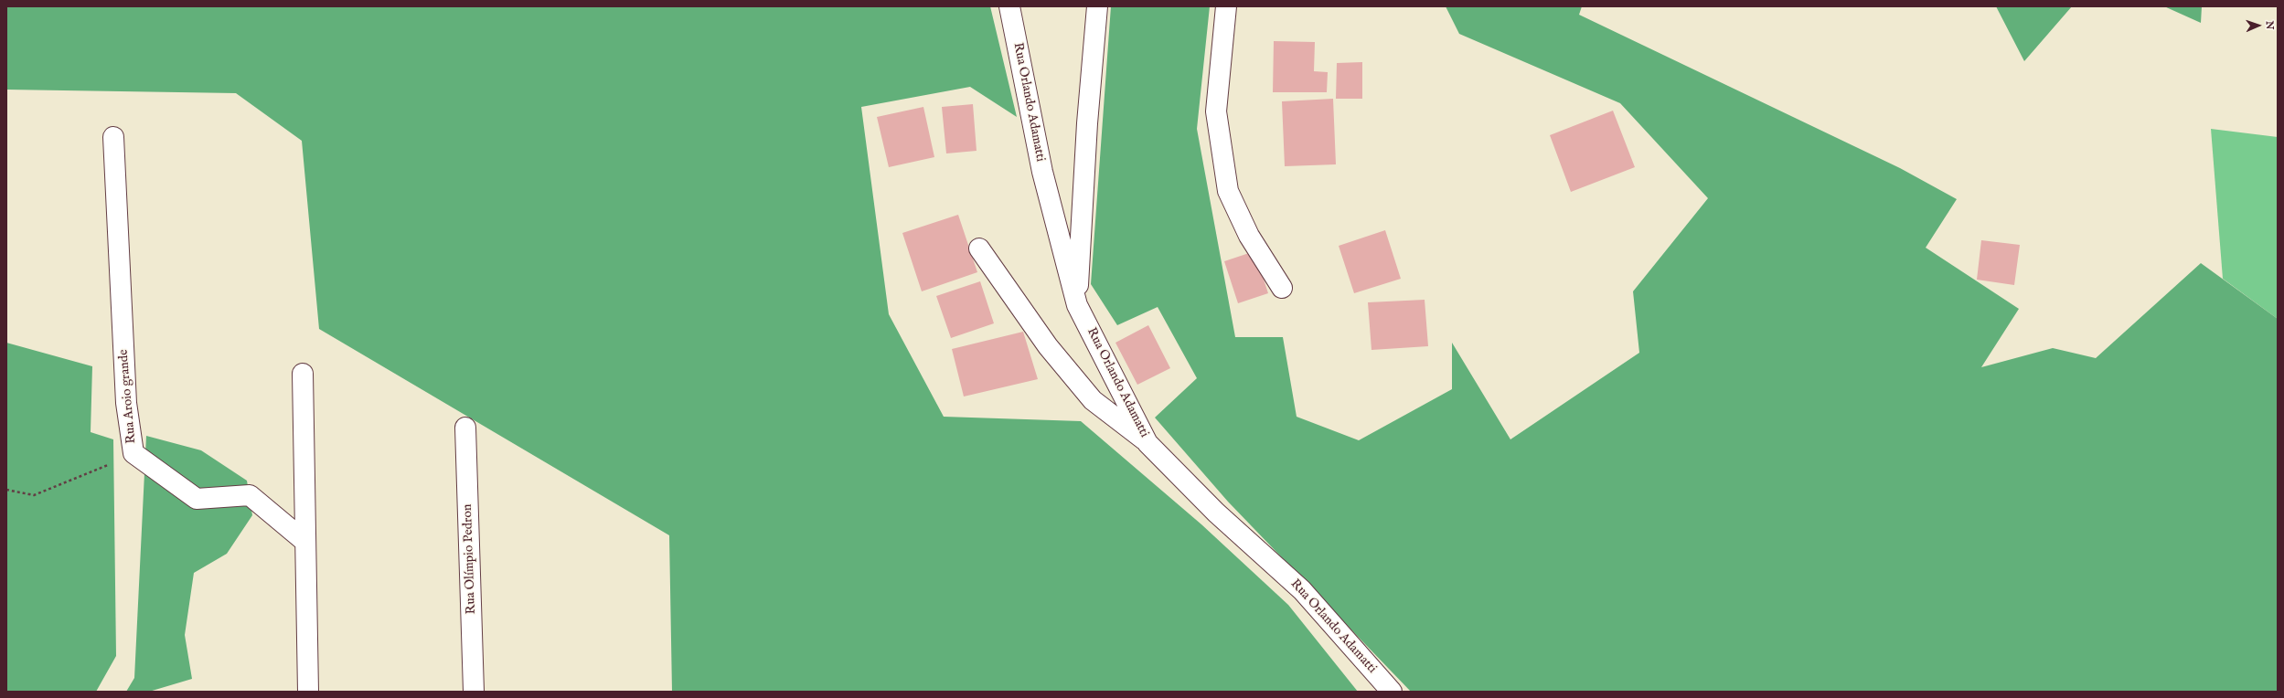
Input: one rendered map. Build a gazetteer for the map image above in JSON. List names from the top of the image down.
{
  "streets": {
    "street": ["Rua Orlando Adamatti", "Rua Aroio grande", "Rua Olímpio Pedron"]
  },
  "north": "right"
}
